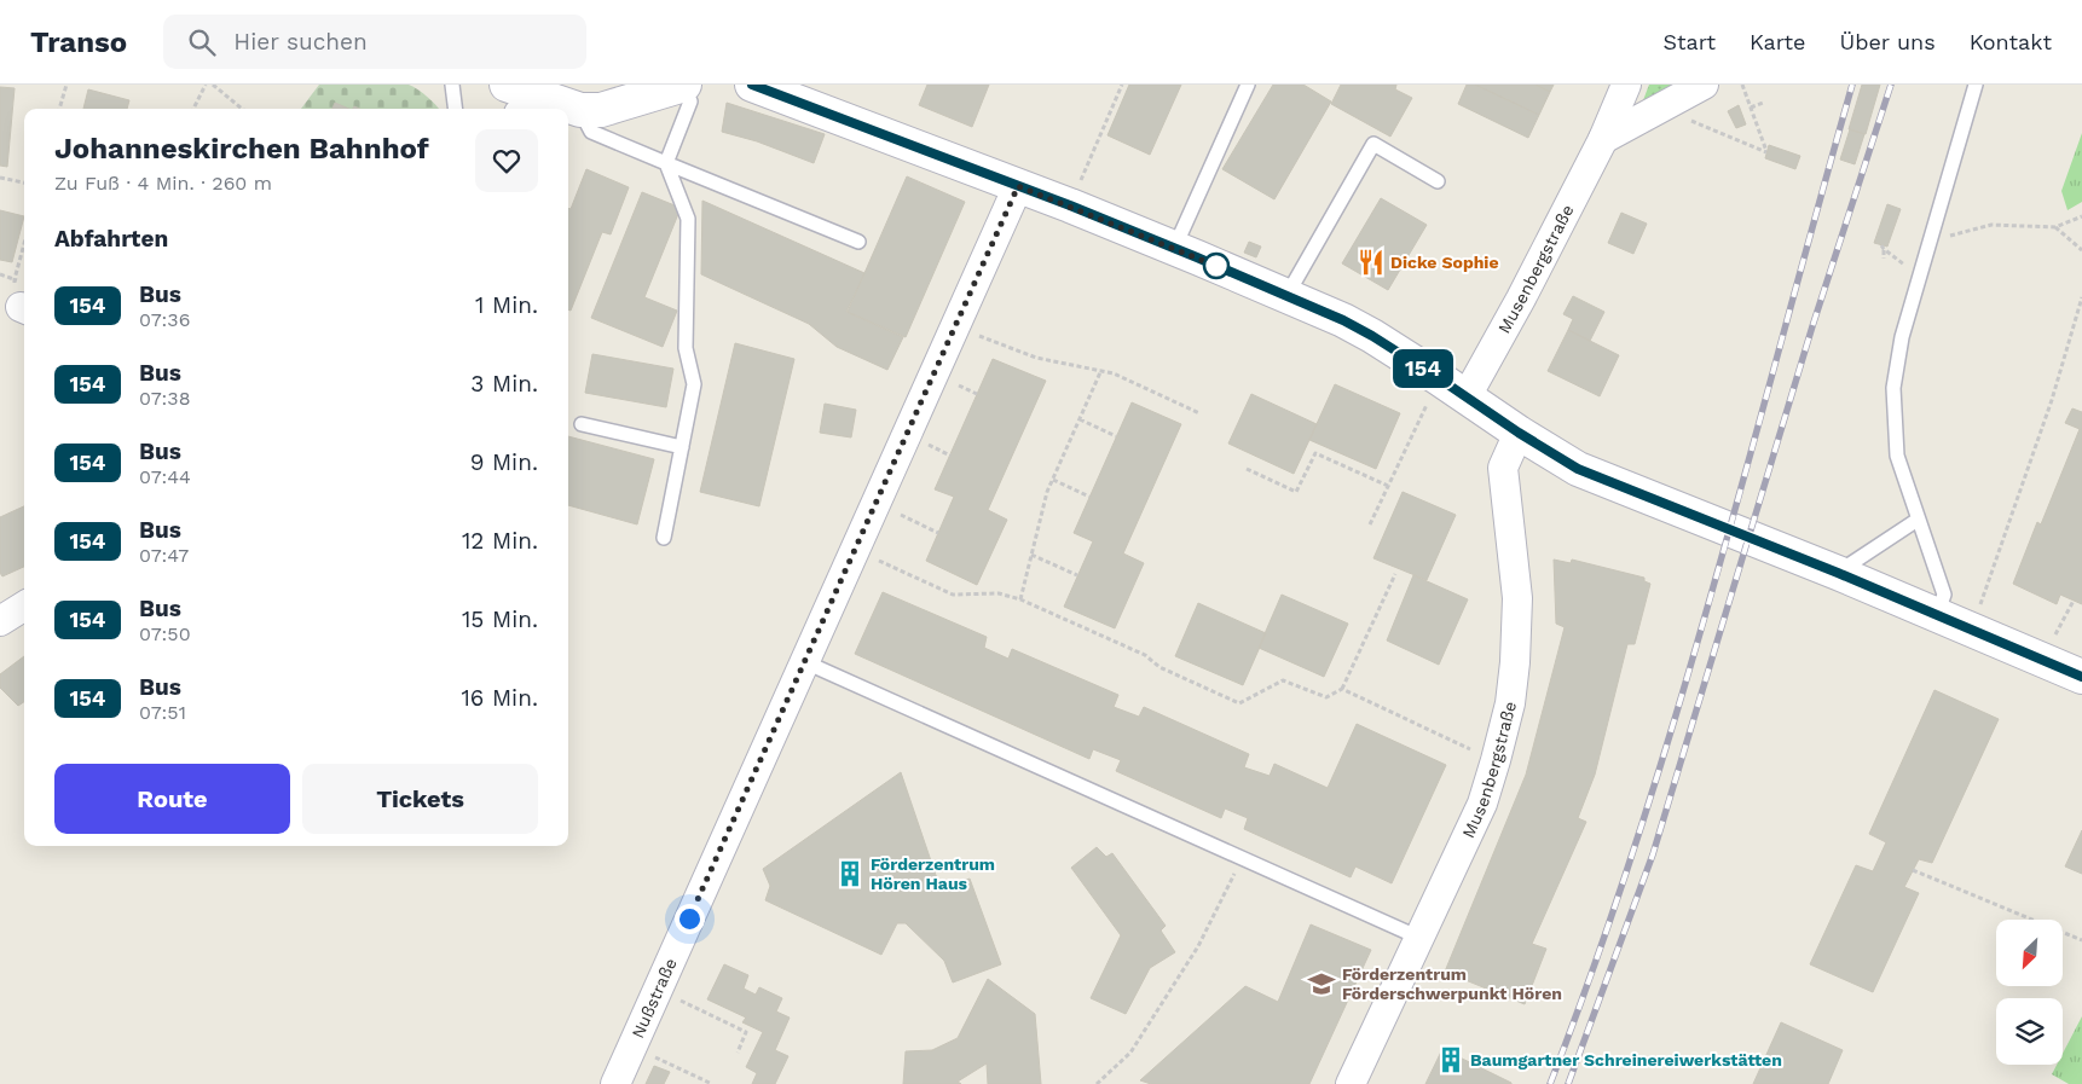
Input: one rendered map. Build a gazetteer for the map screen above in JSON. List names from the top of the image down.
{
  "streets": {
    "street": ["Musenbergstraße", "Nußstraße"]
  },
  "places": {
    "restaurant": ["Dicke Sophie"],
    "building": ["Förderzentrum Hören Haus", "Baumgartner Schreinereiwerkstätten"],
    "school or university": ["Förderzentrum Förderschwerpunkt Hören"]
  },
  "lines": ["bus line 154"],
  "north": "bottom left",
  "page": {
    "header": "Transo",
    "search": "Hier suchen",
    "nav": [
      "Start",
      "Karte",
      "Über uns",
      "Kontakt"
    ],
    "on_map": "154",
    "heading": [
      ["Johanneskirchen Bahnhof", "Zu Fuß · 4 Min. · 260 m"],
      "Abfahrten"
    ],
    "list": [
      {
        "mark": "154",
        "name": "Bus",
        "note": "07:36",
        "value": "1 Min."
      },
      {
        "mark": "154",
        "name": "Bus",
        "note": "07:38",
        "value": "3 Min."
      },
      {
        "mark": "154",
        "name": "Bus",
        "note": "07:44",
        "value": "9 Min."
      },
      {
        "mark": "154",
        "name": "Bus",
        "note": "07:47",
        "value": "12 Min."
      },
      {
        "mark": "154",
        "name": "Bus",
        "note": "07:50",
        "value": "15 Min."
      },
      {
        "mark": "154",
        "name": "Bus",
        "note": "07:51",
        "value": "16 Min."
      }
    ],
    "buttons": ["Route", "Tickets"]
  }
}
